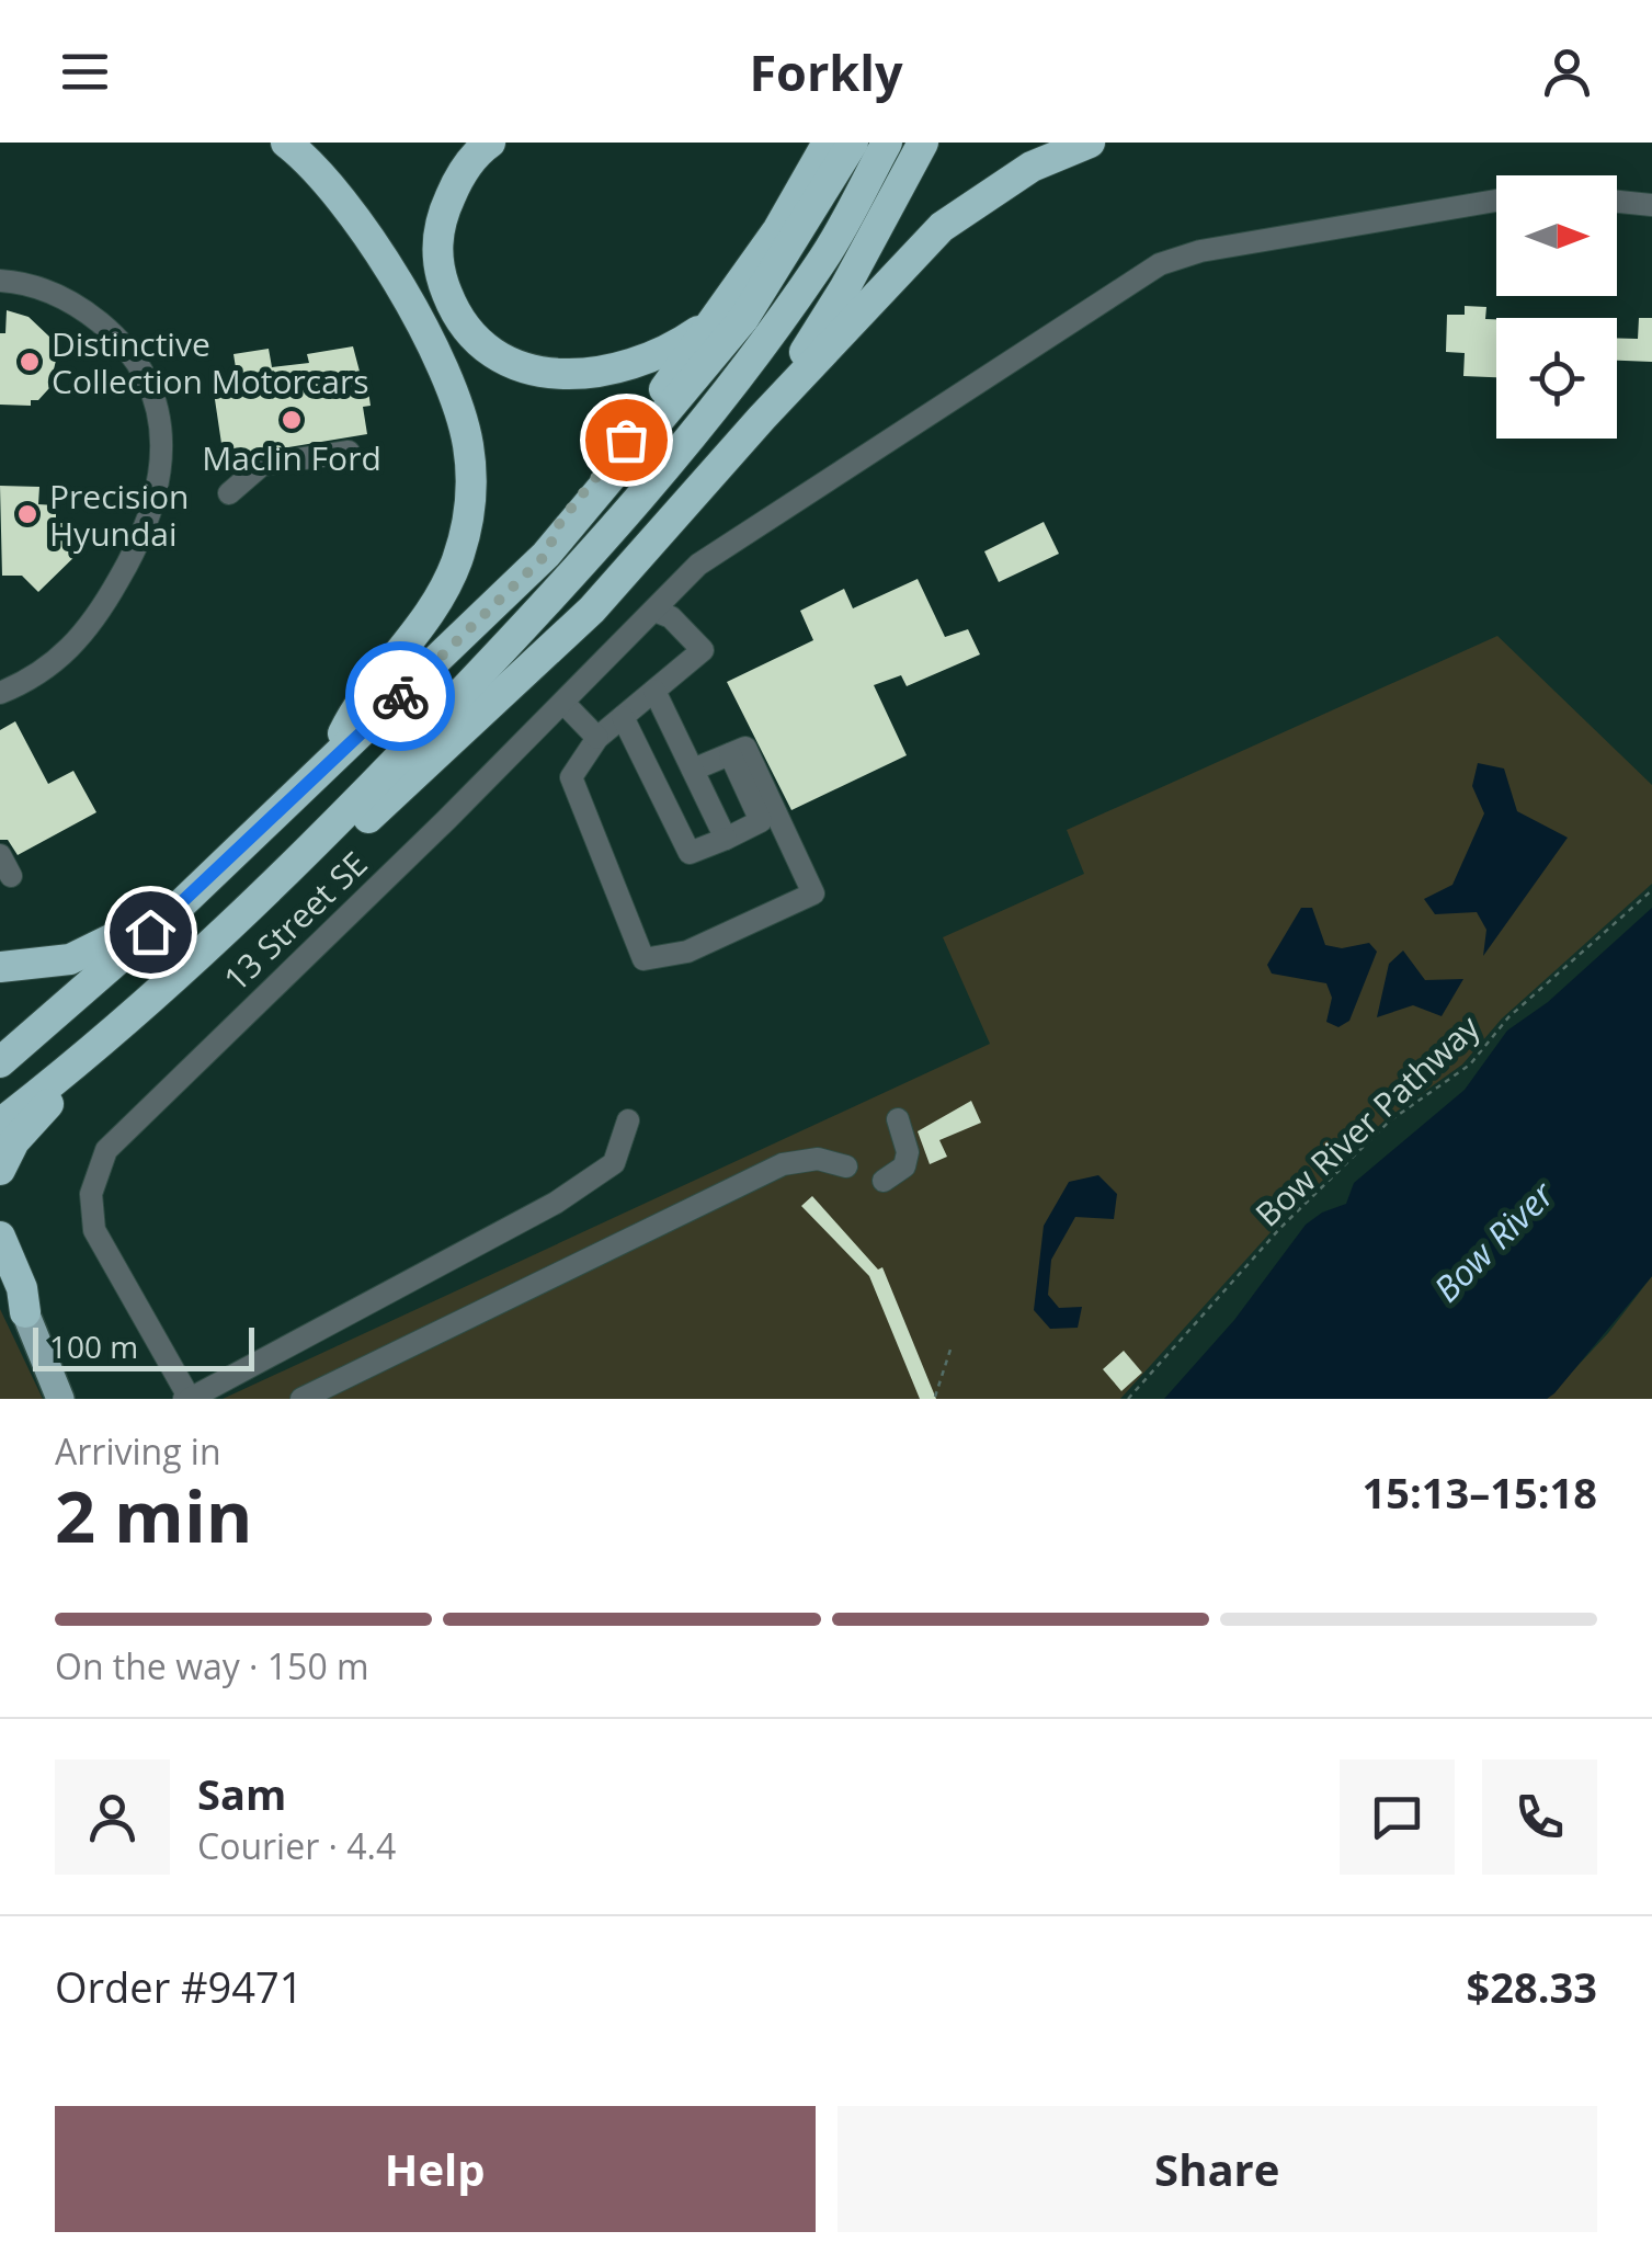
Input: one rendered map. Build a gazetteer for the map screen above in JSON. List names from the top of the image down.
{
  "streets": {
    "street": ["13 Street SE"],
    "path": ["Bow River Pathway"]
  },
  "water": ["Bow River"],
  "places": ["Distinctive Collection Motorcars", "Maclin Ford", "Precision Hyundai"],
  "scale_bar": "100 m",
  "north": "right",
  "page": {
    "header": "Forkly",
    "scale": "100 m",
    "heading": ["2 min", "Arriving in", "15:13–15:18"],
    "panel": [
      "Sam",
      "Courier · 4.4",
      "Order #9471",
      "$28.33"
    ],
    "bar": "On the way · 150 m",
    "buttons": ["Help", "Share"]
  }
}
